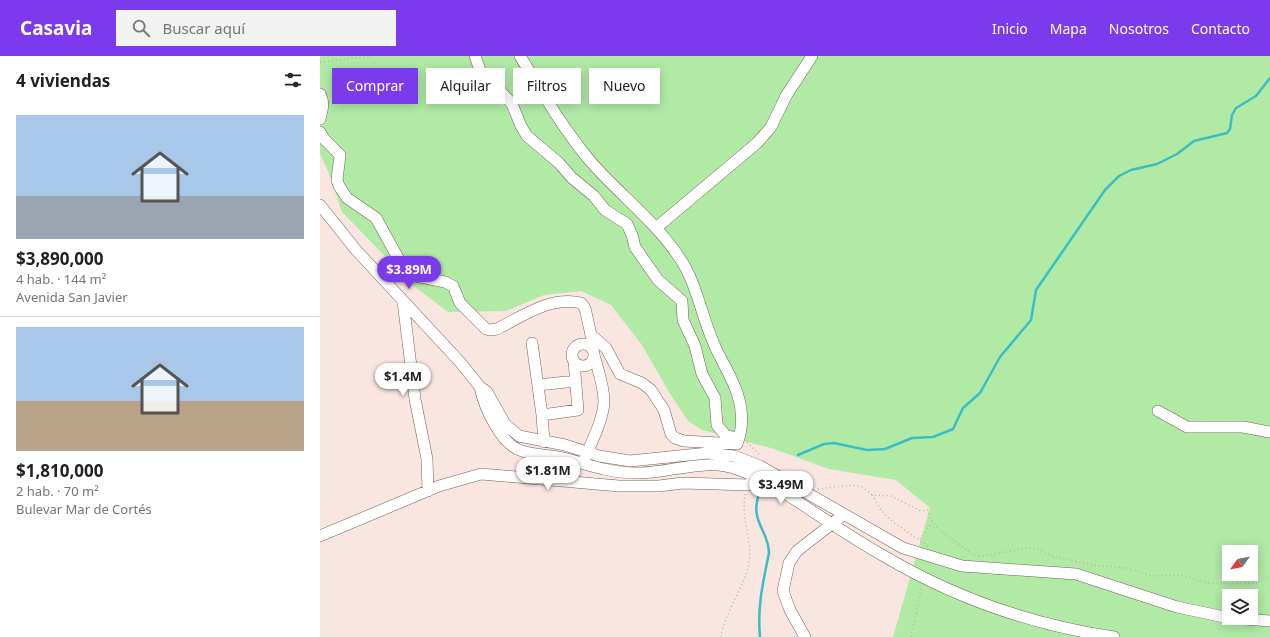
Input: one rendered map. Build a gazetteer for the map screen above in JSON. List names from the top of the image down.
{
  "north": "bottom left",
  "page": {
    "header": "Casavia",
    "search": "Buscar aquí",
    "nav": [
      "Inicio",
      "Mapa",
      "Nosotros",
      "Contacto"
    ],
    "heading": "4 viviendas",
    "chip": [
      "Comprar",
      "Alquilar",
      "Filtros",
      "Nuevo"
    ],
    "list": [
      {
        "name": "$3,890,000",
        "note": "4 hab. · 144 m² · Avenida San Javier"
      },
      {
        "name": "$1,810,000",
        "note": "2 hab. · 70 m² · Bulevar Mar de Cortés"
      }
    ],
    "price": [
      "$3.89M",
      "$1.4M",
      "$1.81M",
      "$3.49M"
    ]
  }
}
